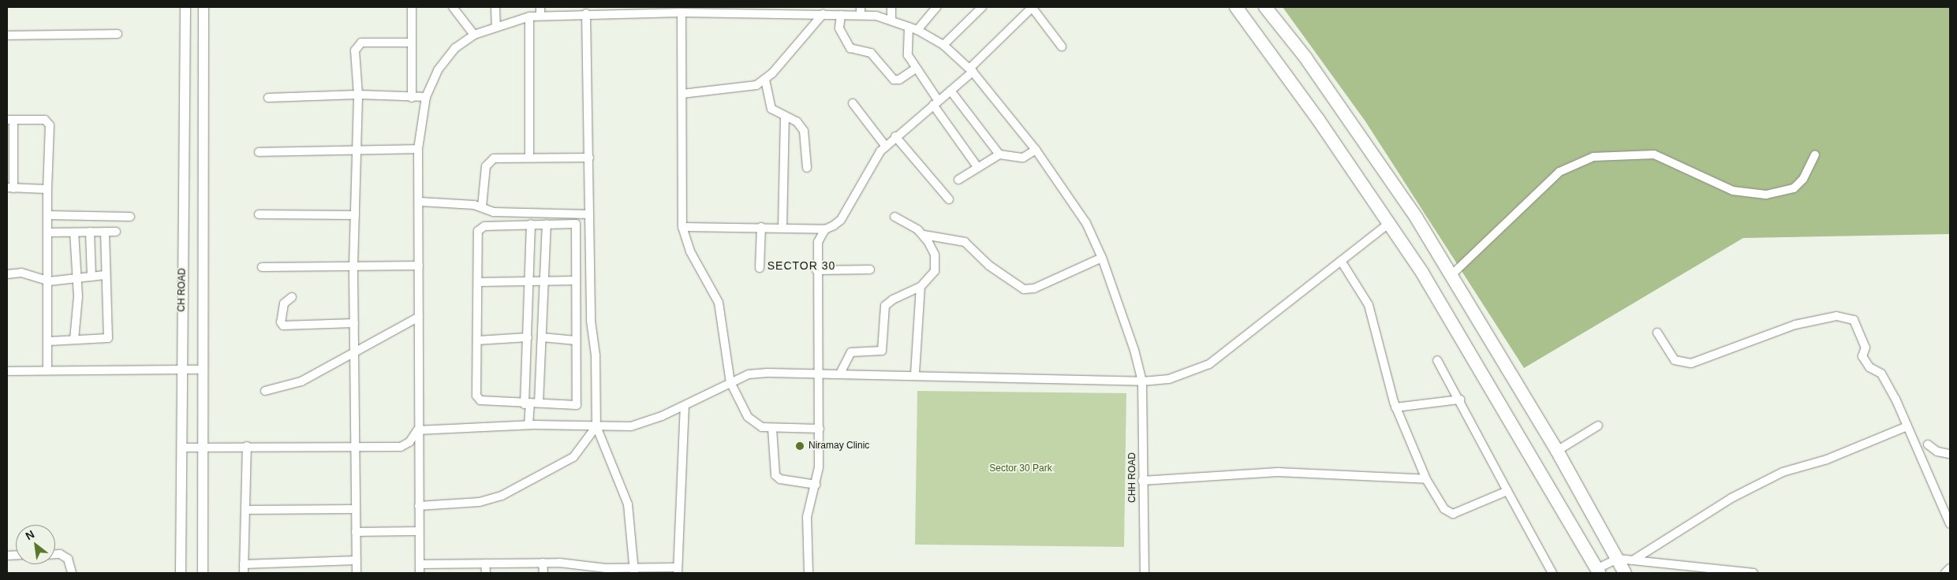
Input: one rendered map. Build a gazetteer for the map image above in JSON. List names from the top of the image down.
{
  "streets": {
    "street": ["CH ROAD", "CHH ROAD"]
  },
  "districts": ["SECTOR 30"],
  "parks": ["Sector 30 Park"],
  "places": ["Niramay Clinic"],
  "north": "top left"
}
